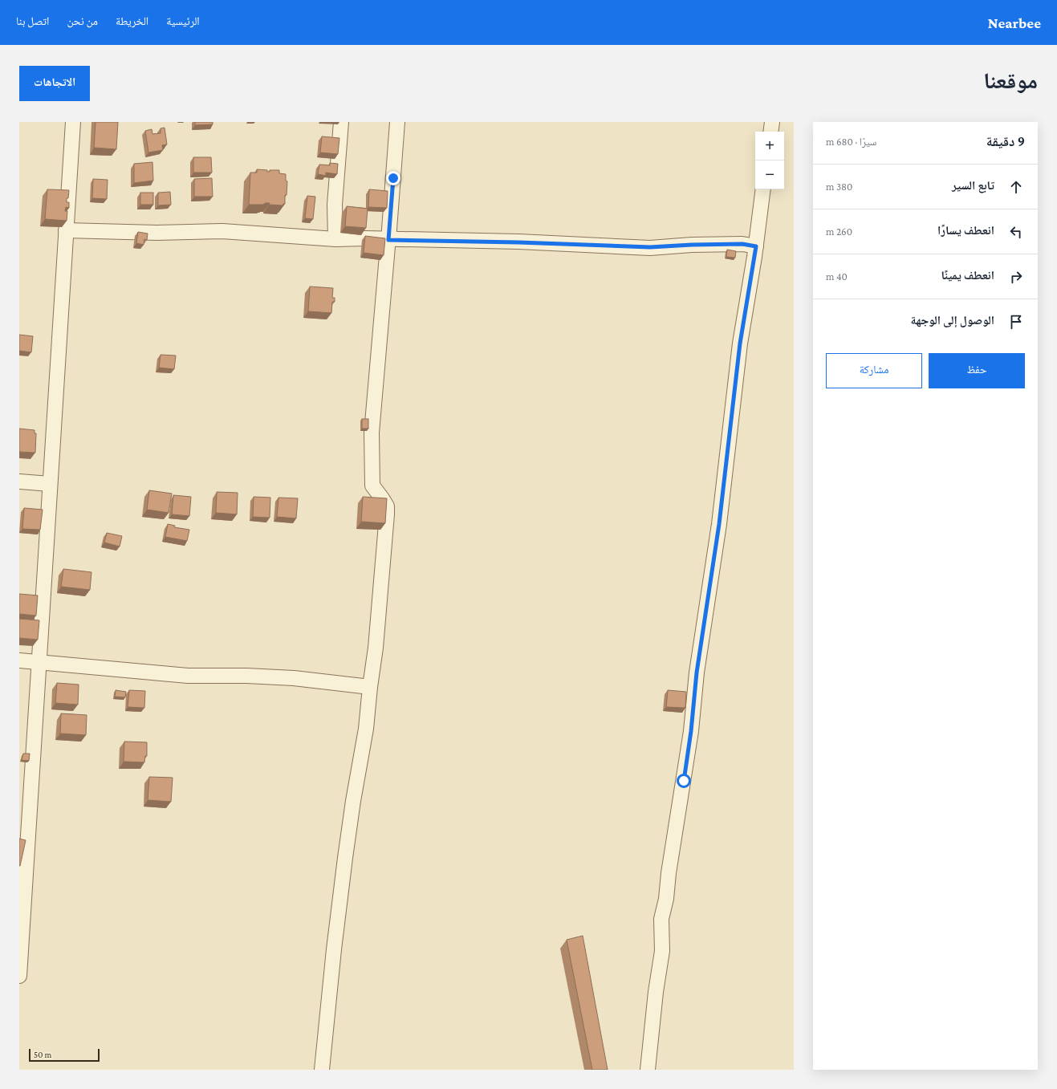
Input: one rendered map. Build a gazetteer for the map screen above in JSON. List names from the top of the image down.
{
  "scale_bar": "50 m",
  "page": {
    "header": "Nearbee",
    "nav": [
      "الرئيسية",
      "الخريطة",
      "من نحن",
      "اتصل بنا"
    ],
    "title": "موقعنا",
    "buttons": [
      "الاتجاهات",
      ["حفظ", "مشاركة"]
    ],
    "heading": ["9 دقيقة", "سيرًا · 680 m"],
    "map_buttons": ["+", "−"],
    "list": [
      ["تابع السير", "380 m"],
      ["انعطف يسارًا", "260 m"],
      ["انعطف يمينًا", "40 m"],
      "الوصول إلى الوجهة"
    ],
    "scale": "50 m"
  }
}
